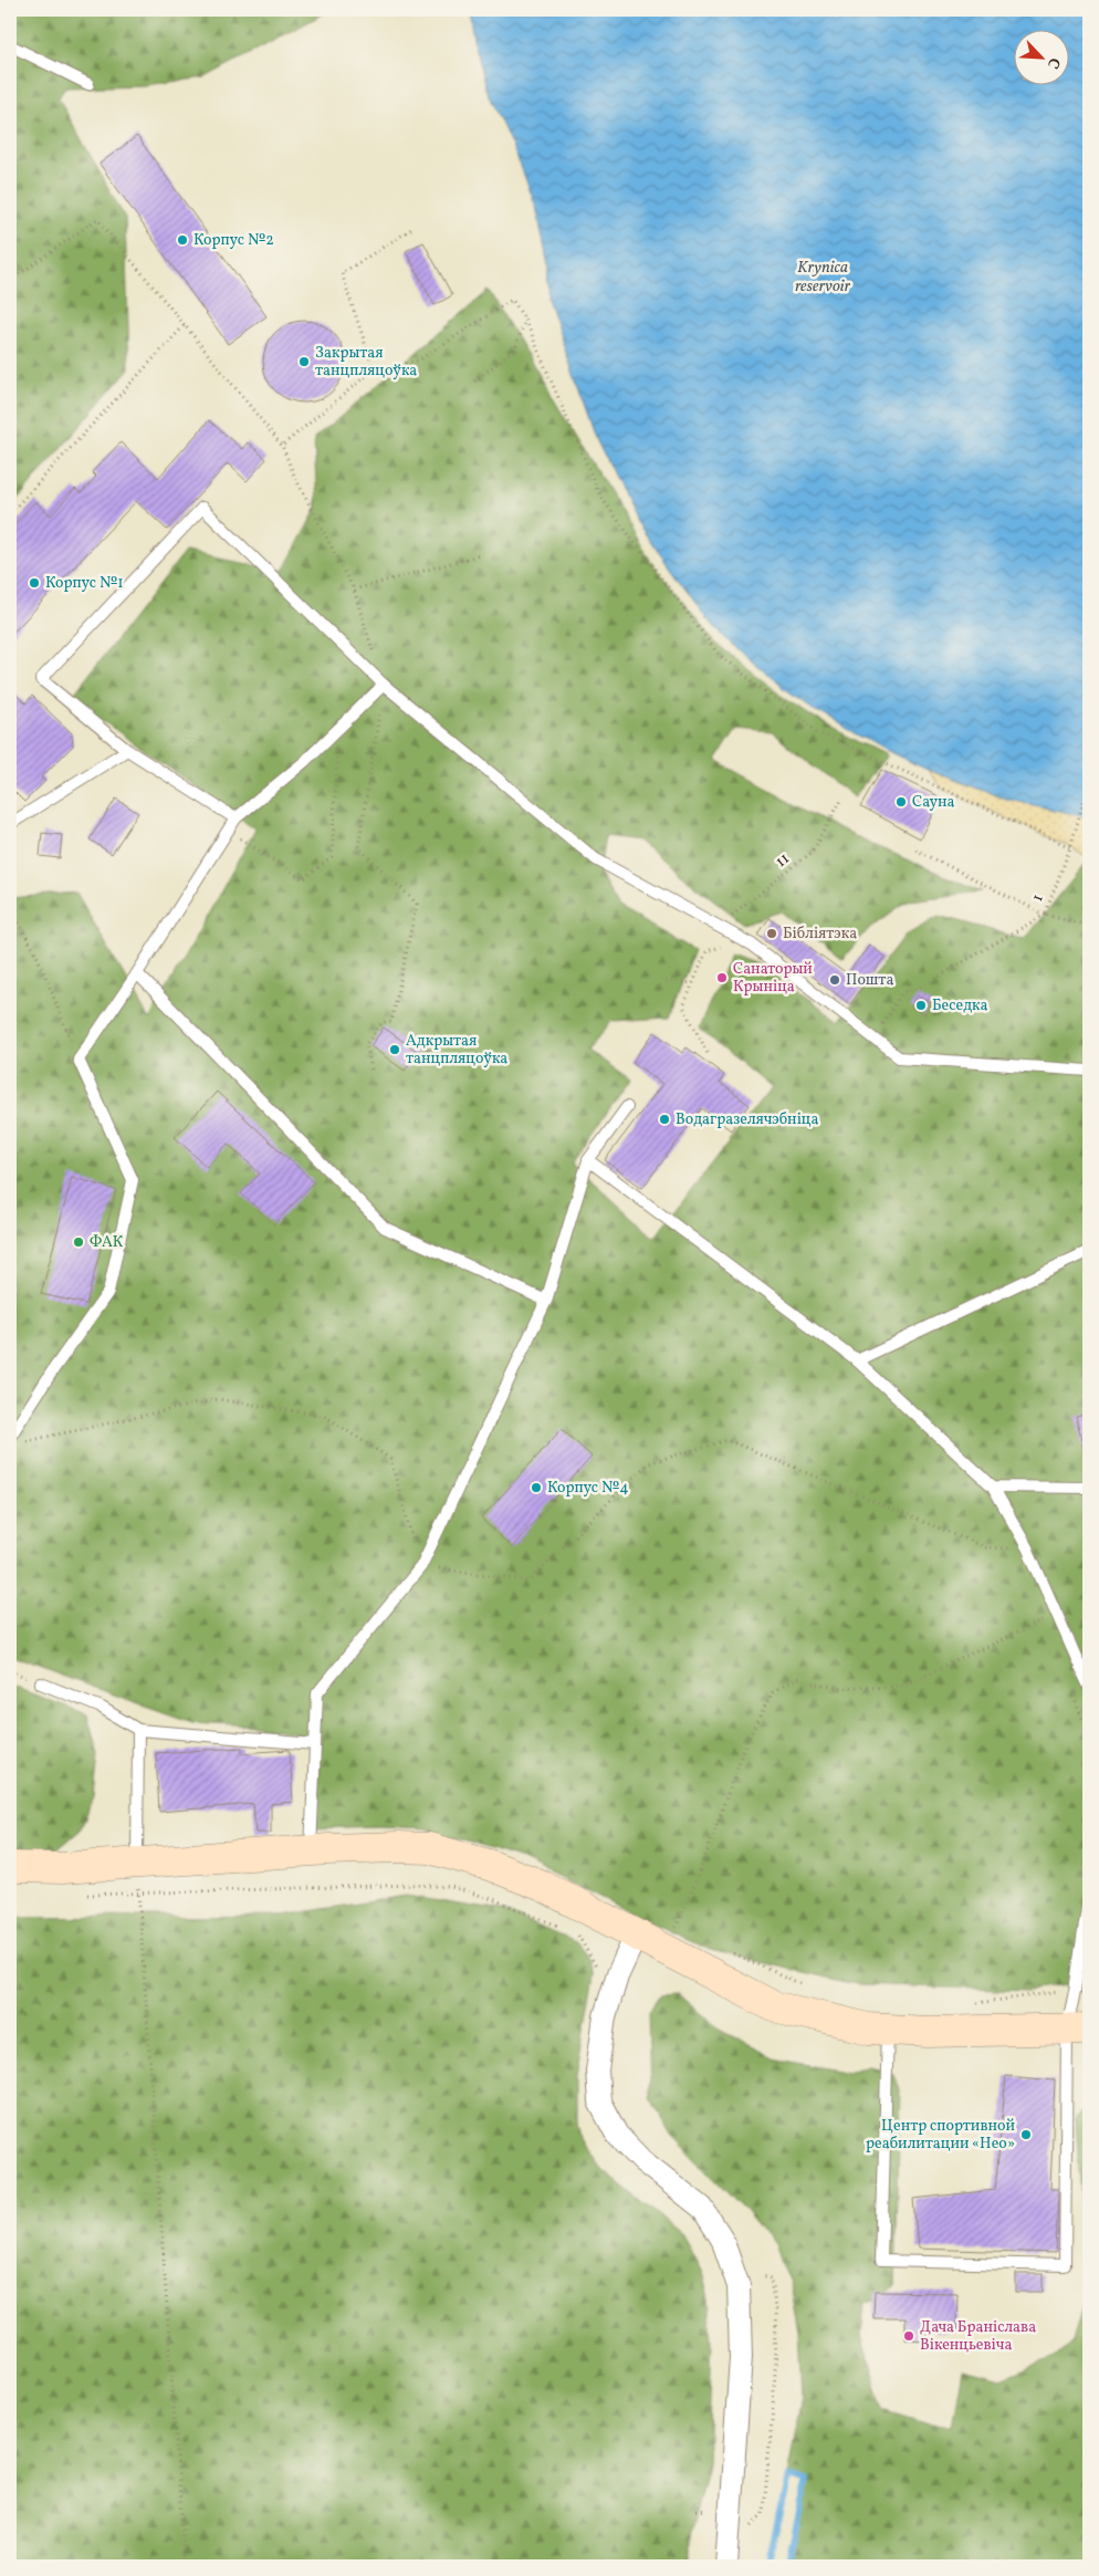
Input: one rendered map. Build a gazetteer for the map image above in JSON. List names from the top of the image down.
{
  "streets": {
    "path": ["11", "1"]
  },
  "water": ["Krynica reservoir"],
  "places": [
    "Корпус №2",
    "Закрытая танцпляцоўка",
    "Корпус №1",
    "Сауна",
    "Бібліятэка",
    "Санаторый Крыніца",
    "Пошта",
    "Беседка",
    "Адкрытая танцпляцоўка",
    "Водагразелячэбніца",
    "ФАК",
    "Корпус №4",
    "Центр спортивной реабилитации «Нео»",
    "Дача Браніслава Вікенцьевіча"
  ],
  "north": "bottom right"
}
